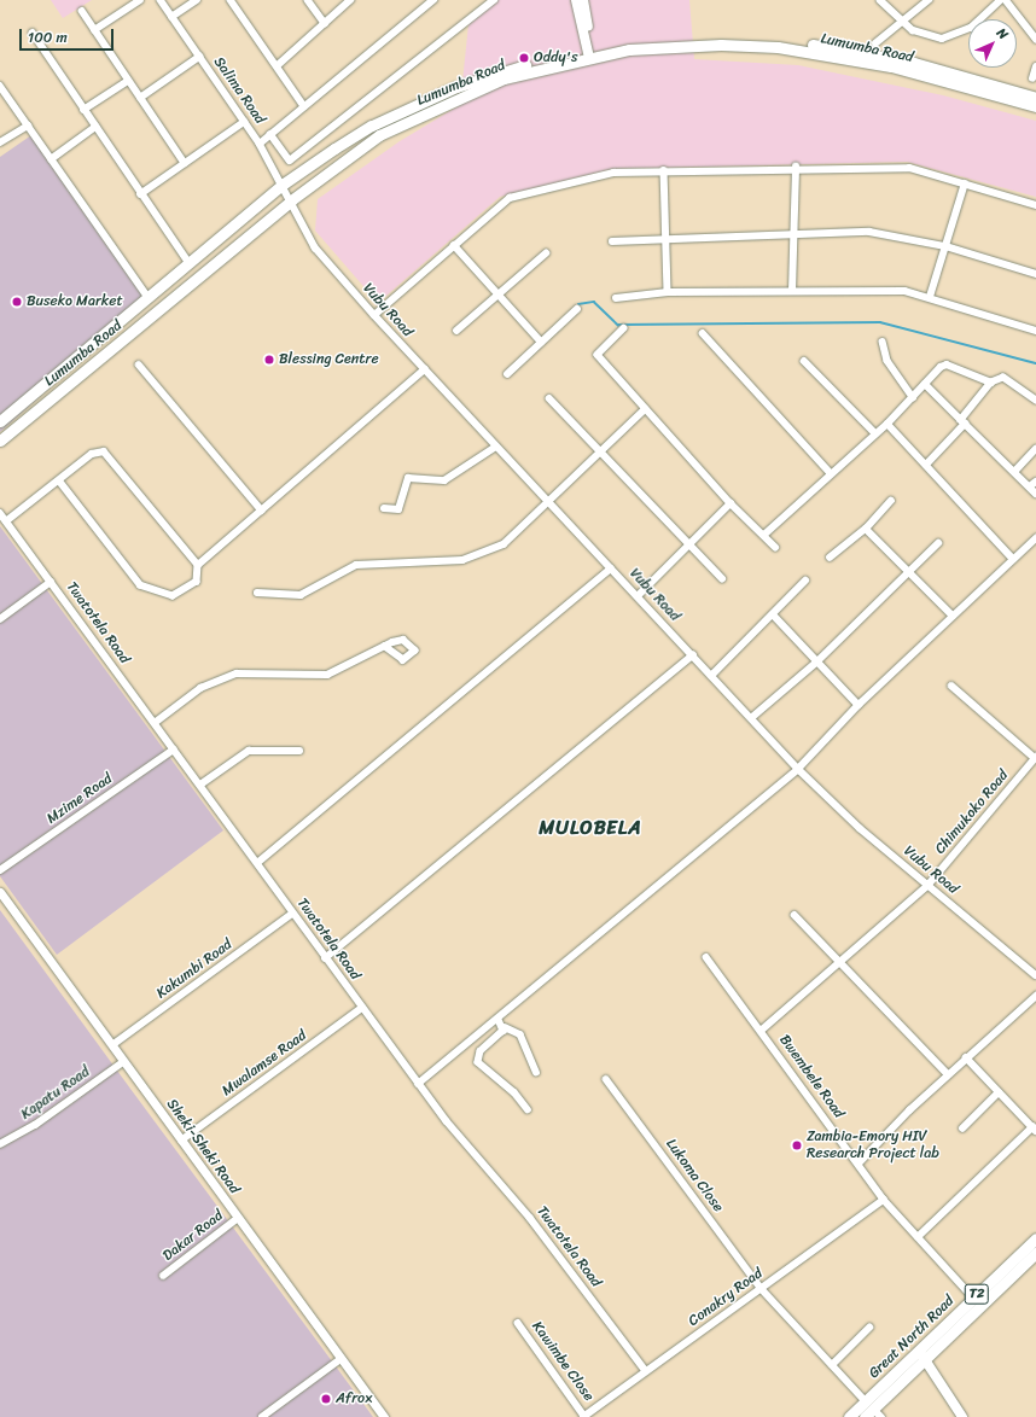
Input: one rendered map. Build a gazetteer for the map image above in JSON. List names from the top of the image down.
{
  "streets": {
    "main road": ["Lumumba Road", "T2", "Great North Road"],
    "street": [
      "Salima Road",
      "Vubu Road",
      "Twatotela Road",
      "Mzime Road",
      "Chimukoko Road",
      "Kakumbi Road",
      "Mwalamse Road",
      "Bwembele Road",
      "Kapatu Road",
      "Sheki-Sheki Road",
      "Lukoma Close",
      "Dakar Road",
      "Conakry Road",
      "Kawimbe Close"
    ]
  },
  "crossings": [
    ["Lumumba Road", "Salima Road"],
    ["Lumumba Road", "Vubu Road"],
    ["Salima Road", "Vubu Road"],
    ["Vubu Road", "Chimukoko Road"],
    ["Twatotela Road", "Mzime Road"],
    ["Twatotela Road", "Kakumbi Road"],
    ["Twatotela Road", "Mwalamse Road"],
    ["Twatotela Road", "Conakry Road"],
    ["Chimukoko Road", "Bwembele Road"],
    ["Kakumbi Road", "Sheki-Sheki Road"],
    ["Mwalamse Road", "Sheki-Sheki Road"],
    ["Bwembele Road", "Conakry Road"],
    ["Bwembele Road", "Great North Road"],
    ["Kapatu Road", "Sheki-Sheki Road"],
    ["Sheki-Sheki Road", "Dakar Road"],
    ["Lukoma Close", "Conakry Road"],
    ["Lukoma Close", "Great North Road"],
    ["Conakry Road", "Kawimbe Close"]
  ],
  "districts": ["MULOBELA"],
  "places": [
    "Oddy's",
    "Buseko Market",
    "Blessing Centre",
    "Zambia-Emory HIV Research Project lab",
    "Afrox"
  ],
  "scale_bar": "100 m",
  "north": "top right"
}
